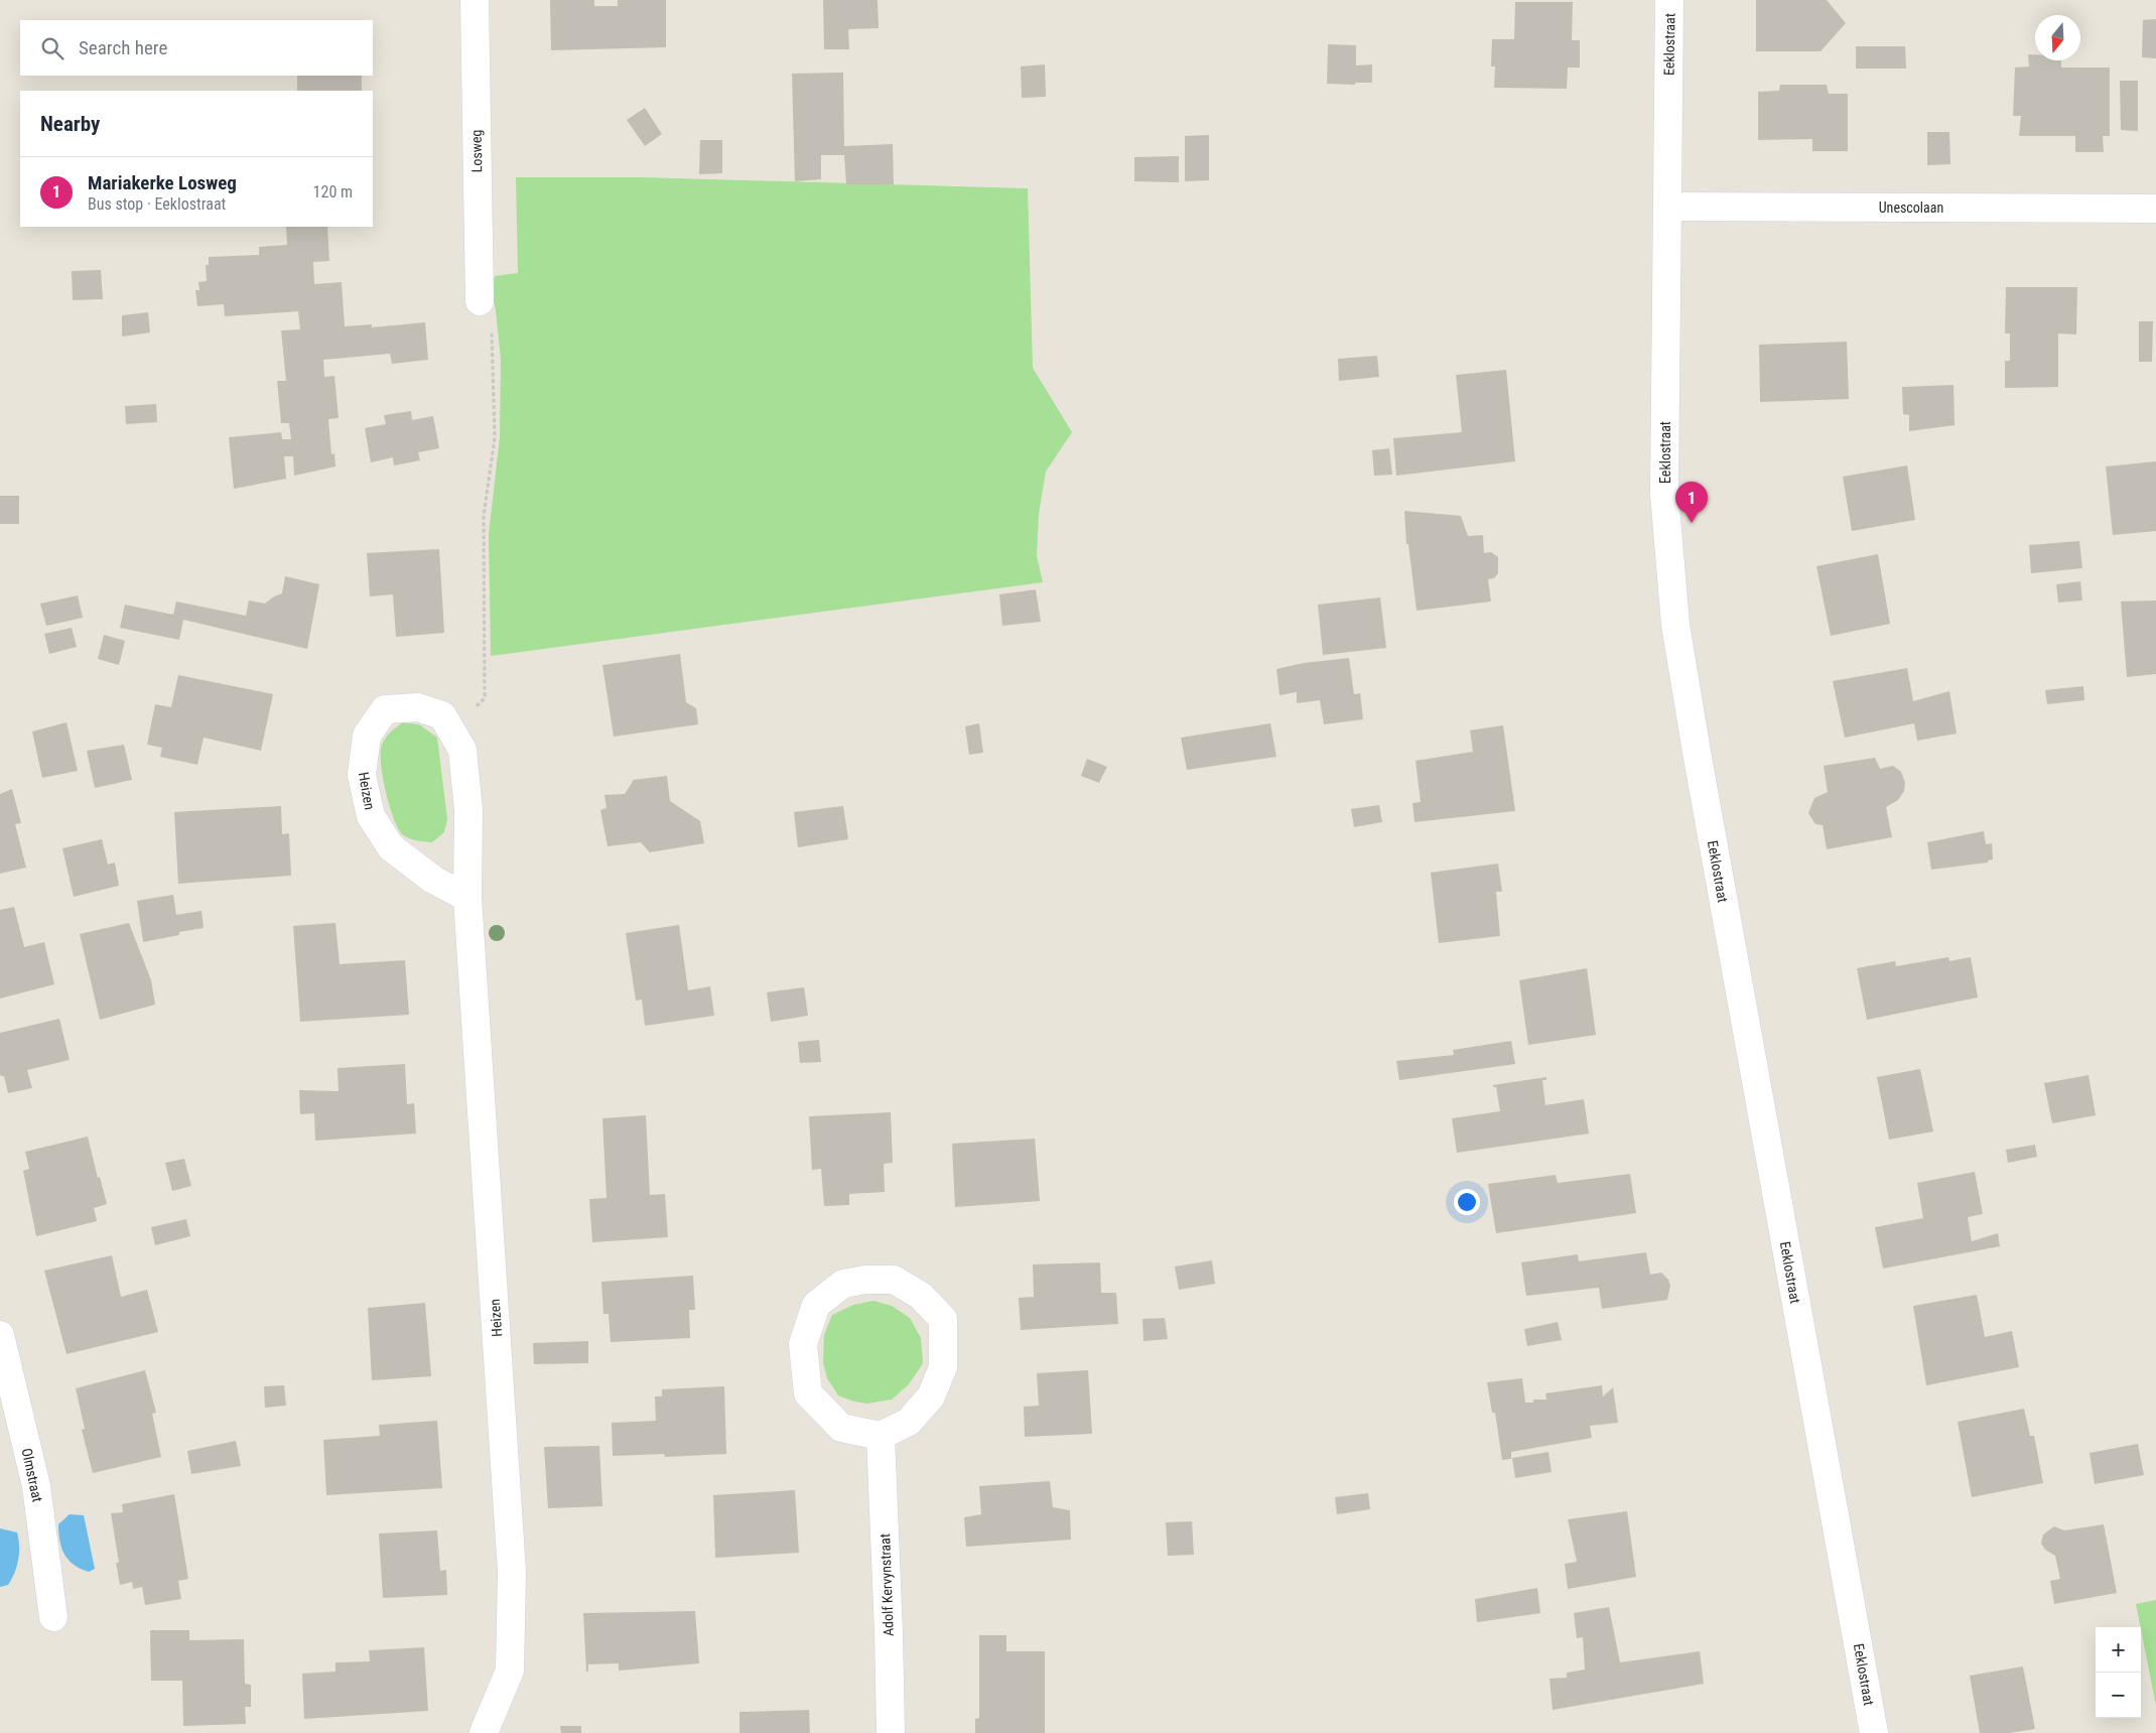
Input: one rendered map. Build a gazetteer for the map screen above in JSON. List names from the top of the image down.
{
  "streets": {
    "street": [
      "Eeklostraat",
      "Losweg",
      "Unescolaan",
      "Heizen",
      "Olmstraat",
      "Adolf Kervynstraat"
    ]
  },
  "crossings": [
    ["Eeklostraat", "Unescolaan"]
  ],
  "north": "bottom",
  "page": {
    "search": "Search here",
    "heading": "Nearby",
    "list": [
      {
        "mark": "1",
        "name": "Mariakerke Losweg",
        "note": "Bus stop · Eeklostraat",
        "value": "120 m"
      }
    ],
    "pins": "1",
    "map_buttons": ["+", "−"]
  }
}
